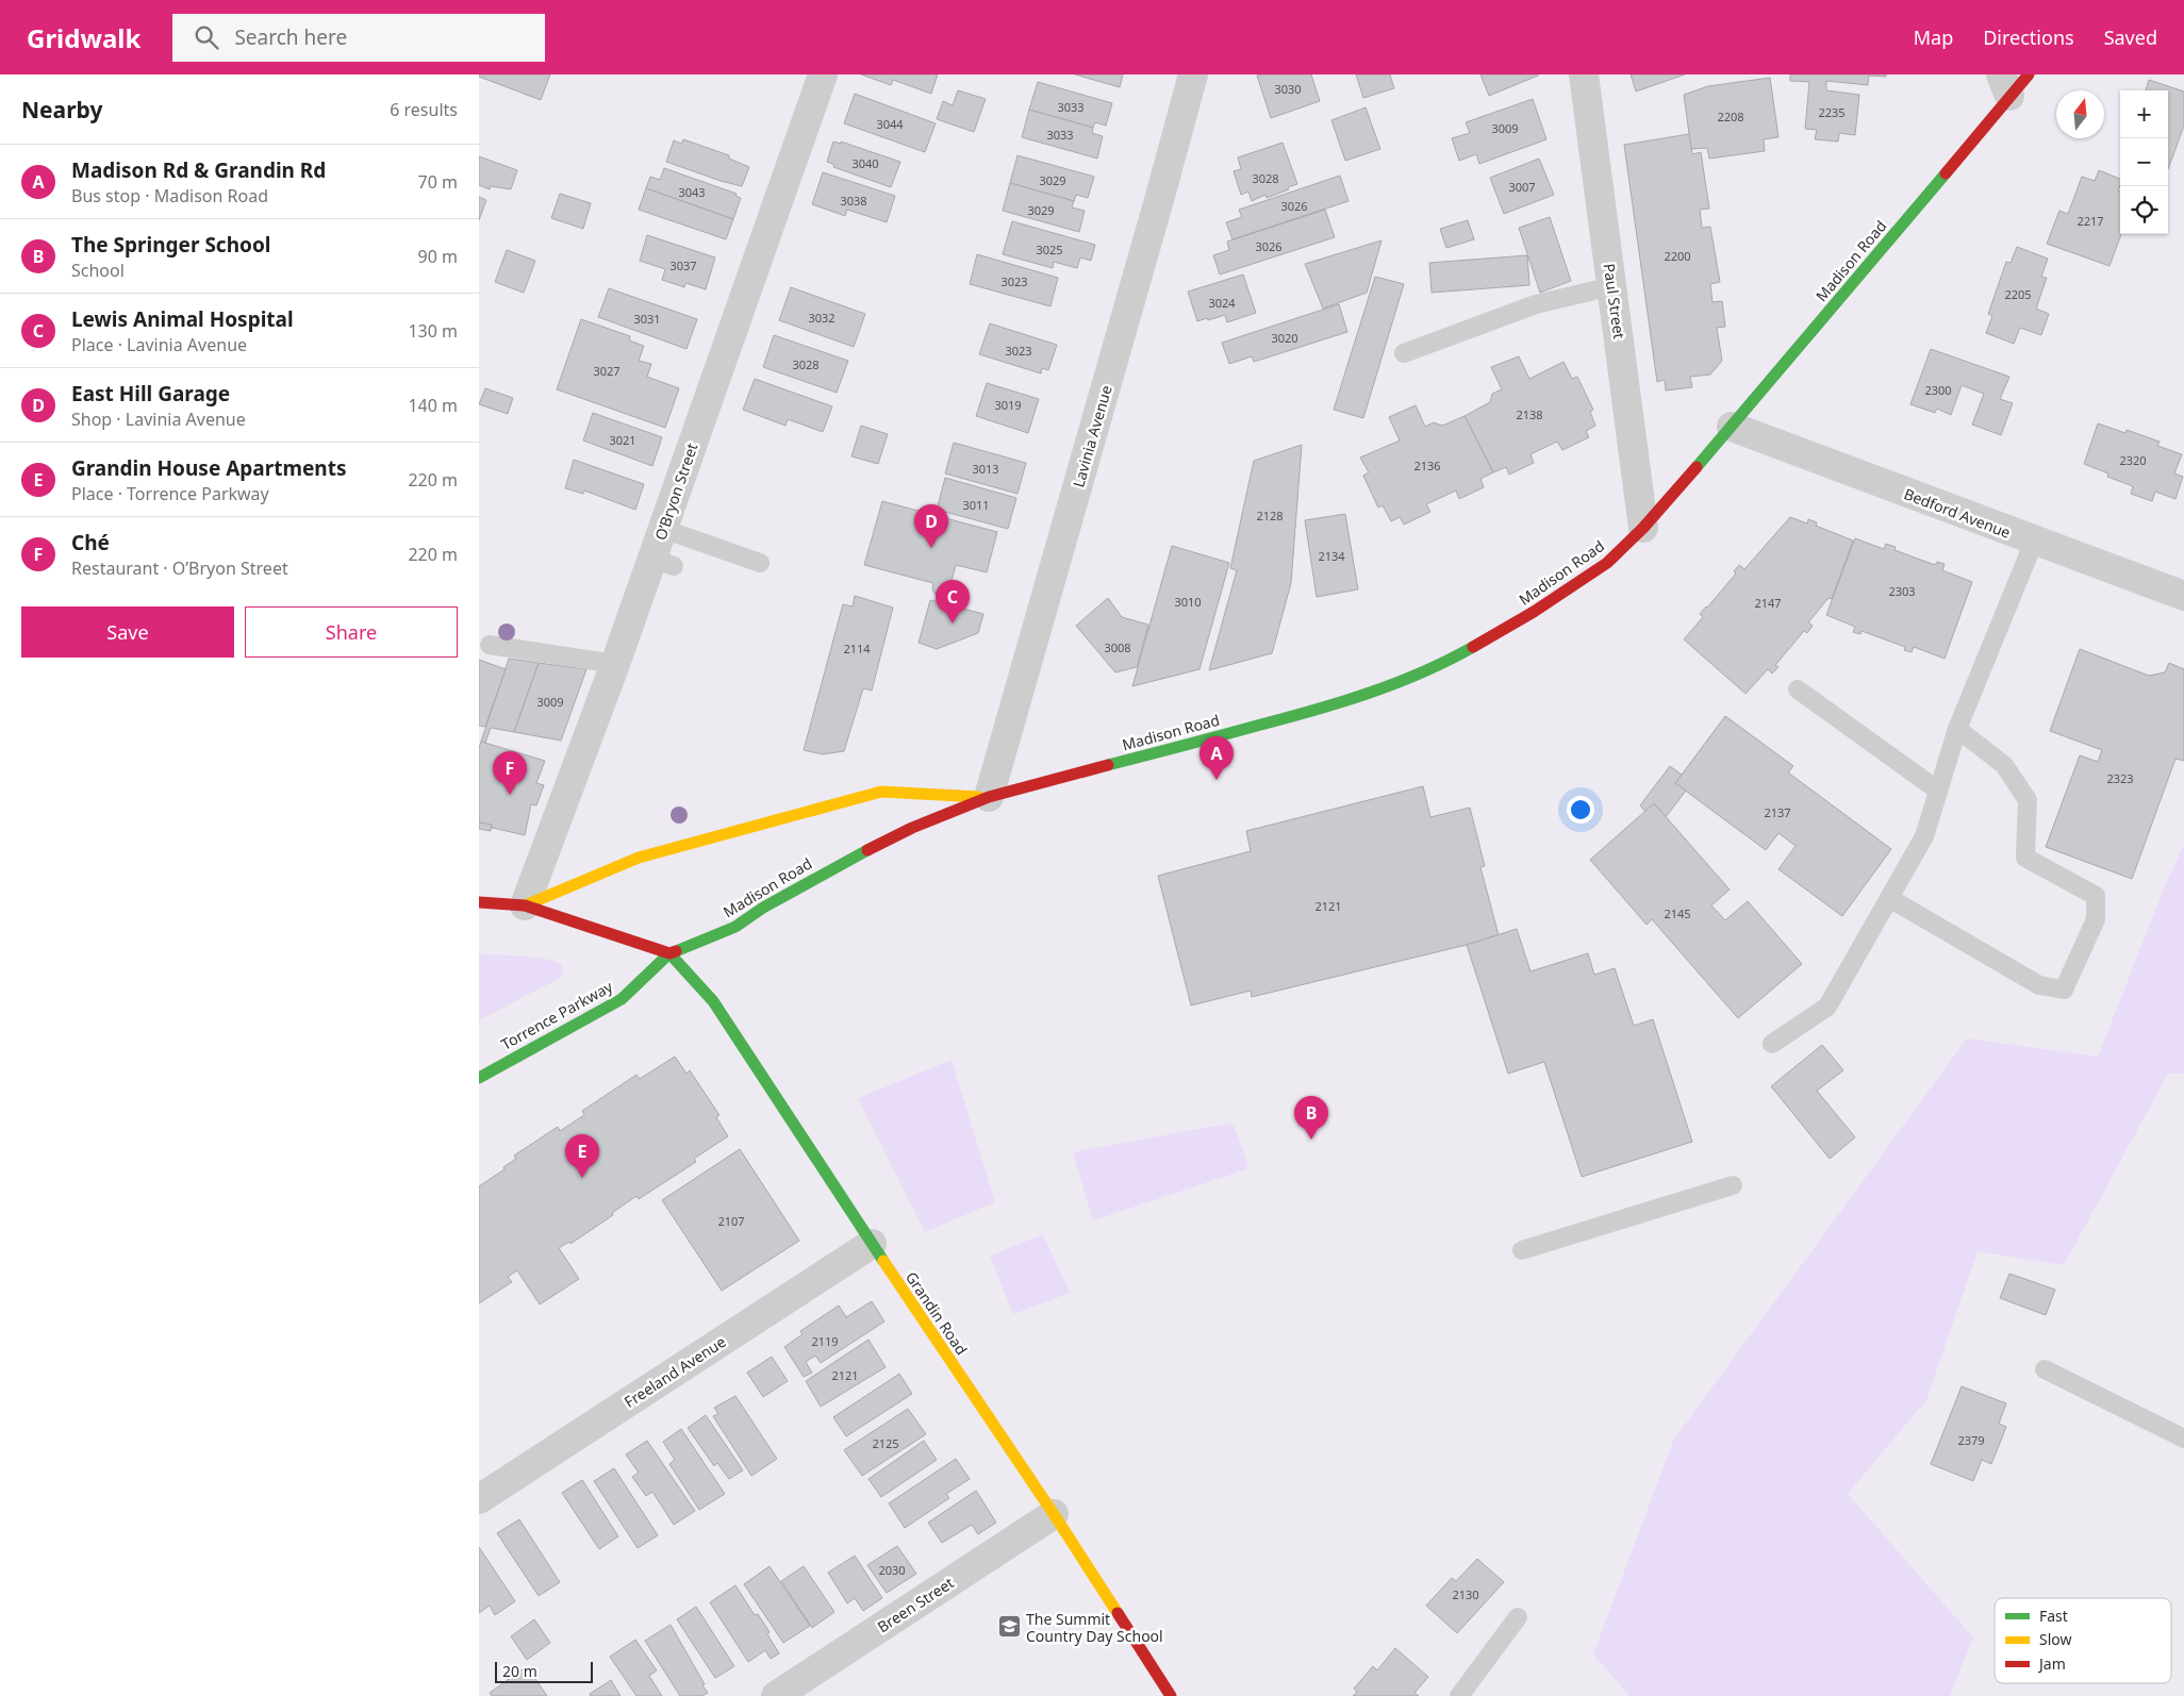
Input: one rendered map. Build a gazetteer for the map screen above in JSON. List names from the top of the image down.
{
  "streets": {
    "main road": ["Madison Road", "Torrence Parkway", "Grandin Road"],
    "street": [
      "Paul Street",
      "Lavinia Avenue",
      "O’Bryon Street",
      "Bedford Avenue",
      "Freeland Avenue",
      "Breen Street"
    ]
  },
  "crossings": [
    ["Madison Road", "Paul Street"],
    ["Madison Road", "Lavinia Avenue"],
    ["Madison Road", "O’Bryon Street"],
    ["Madison Road", "Bedford Avenue"],
    ["Madison Road", "Torrence Parkway"],
    ["Madison Road", "Grandin Road"],
    ["Torrence Parkway", "Grandin Road"],
    ["Grandin Road", "Freeland Avenue"],
    ["Grandin Road", "Breen Street"]
  ],
  "places": {
    "school or university": ["The Summit Country Day School"]
  },
  "house_numbers": [
    "3030",
    "3033",
    "2235",
    "2208",
    "3044",
    "3009",
    "3033",
    "3040",
    "3028",
    "3029",
    "3007",
    "3043",
    "3038",
    "3026",
    "3029",
    "2217",
    "3026",
    "3025",
    "2200",
    "3037",
    "3023",
    "2205",
    "3024",
    "3032",
    "3031",
    "3020",
    "3023",
    "3028",
    "3027",
    "2300",
    "3019",
    "2138",
    "3021",
    "2320",
    "2136",
    "3013",
    "3011",
    "2128",
    "2134",
    "2303",
    "3010",
    "2147",
    "3008",
    "2114",
    "3009",
    "2323",
    "2137",
    "2121",
    "2145",
    "2107",
    "2119",
    "2121",
    "2379",
    "2125",
    "2030",
    "2130"
  ],
  "legend": ["Fast", "Slow", "Jam"],
  "scale_bar": "20 m",
  "north": "top",
  "page": {
    "header": "Gridwalk",
    "search": "Search here",
    "nav": ["Map", "Directions", "Saved"],
    "heading": ["Nearby", "6 results"],
    "map_buttons": ["+", "−"],
    "list": [
      {
        "mark": "A",
        "name": "Madison Rd & Grandin Rd",
        "note": "Bus stop · Madison Road",
        "value": "70 m"
      },
      {
        "mark": "B",
        "name": "The Springer School",
        "note": "School",
        "value": "90 m"
      },
      {
        "mark": "C",
        "name": "Lewis Animal Hospital",
        "note": "Place · Lavinia Avenue",
        "value": "130 m"
      },
      {
        "mark": "D",
        "name": "East Hill Garage",
        "note": "Shop · Lavinia Avenue",
        "value": "140 m"
      },
      {
        "mark": "E",
        "name": "Grandin House Apartments",
        "note": "Place · Torrence Parkway",
        "value": "220 m"
      },
      {
        "mark": "F",
        "name": "Ché",
        "note": "Restaurant · O’Bryon Street",
        "value": "220 m"
      }
    ],
    "pins": [
      "D",
      "C",
      "A",
      "F",
      "B",
      "E"
    ],
    "buttons": ["Save", "Share"],
    "scale": "20 m"
  }
}
